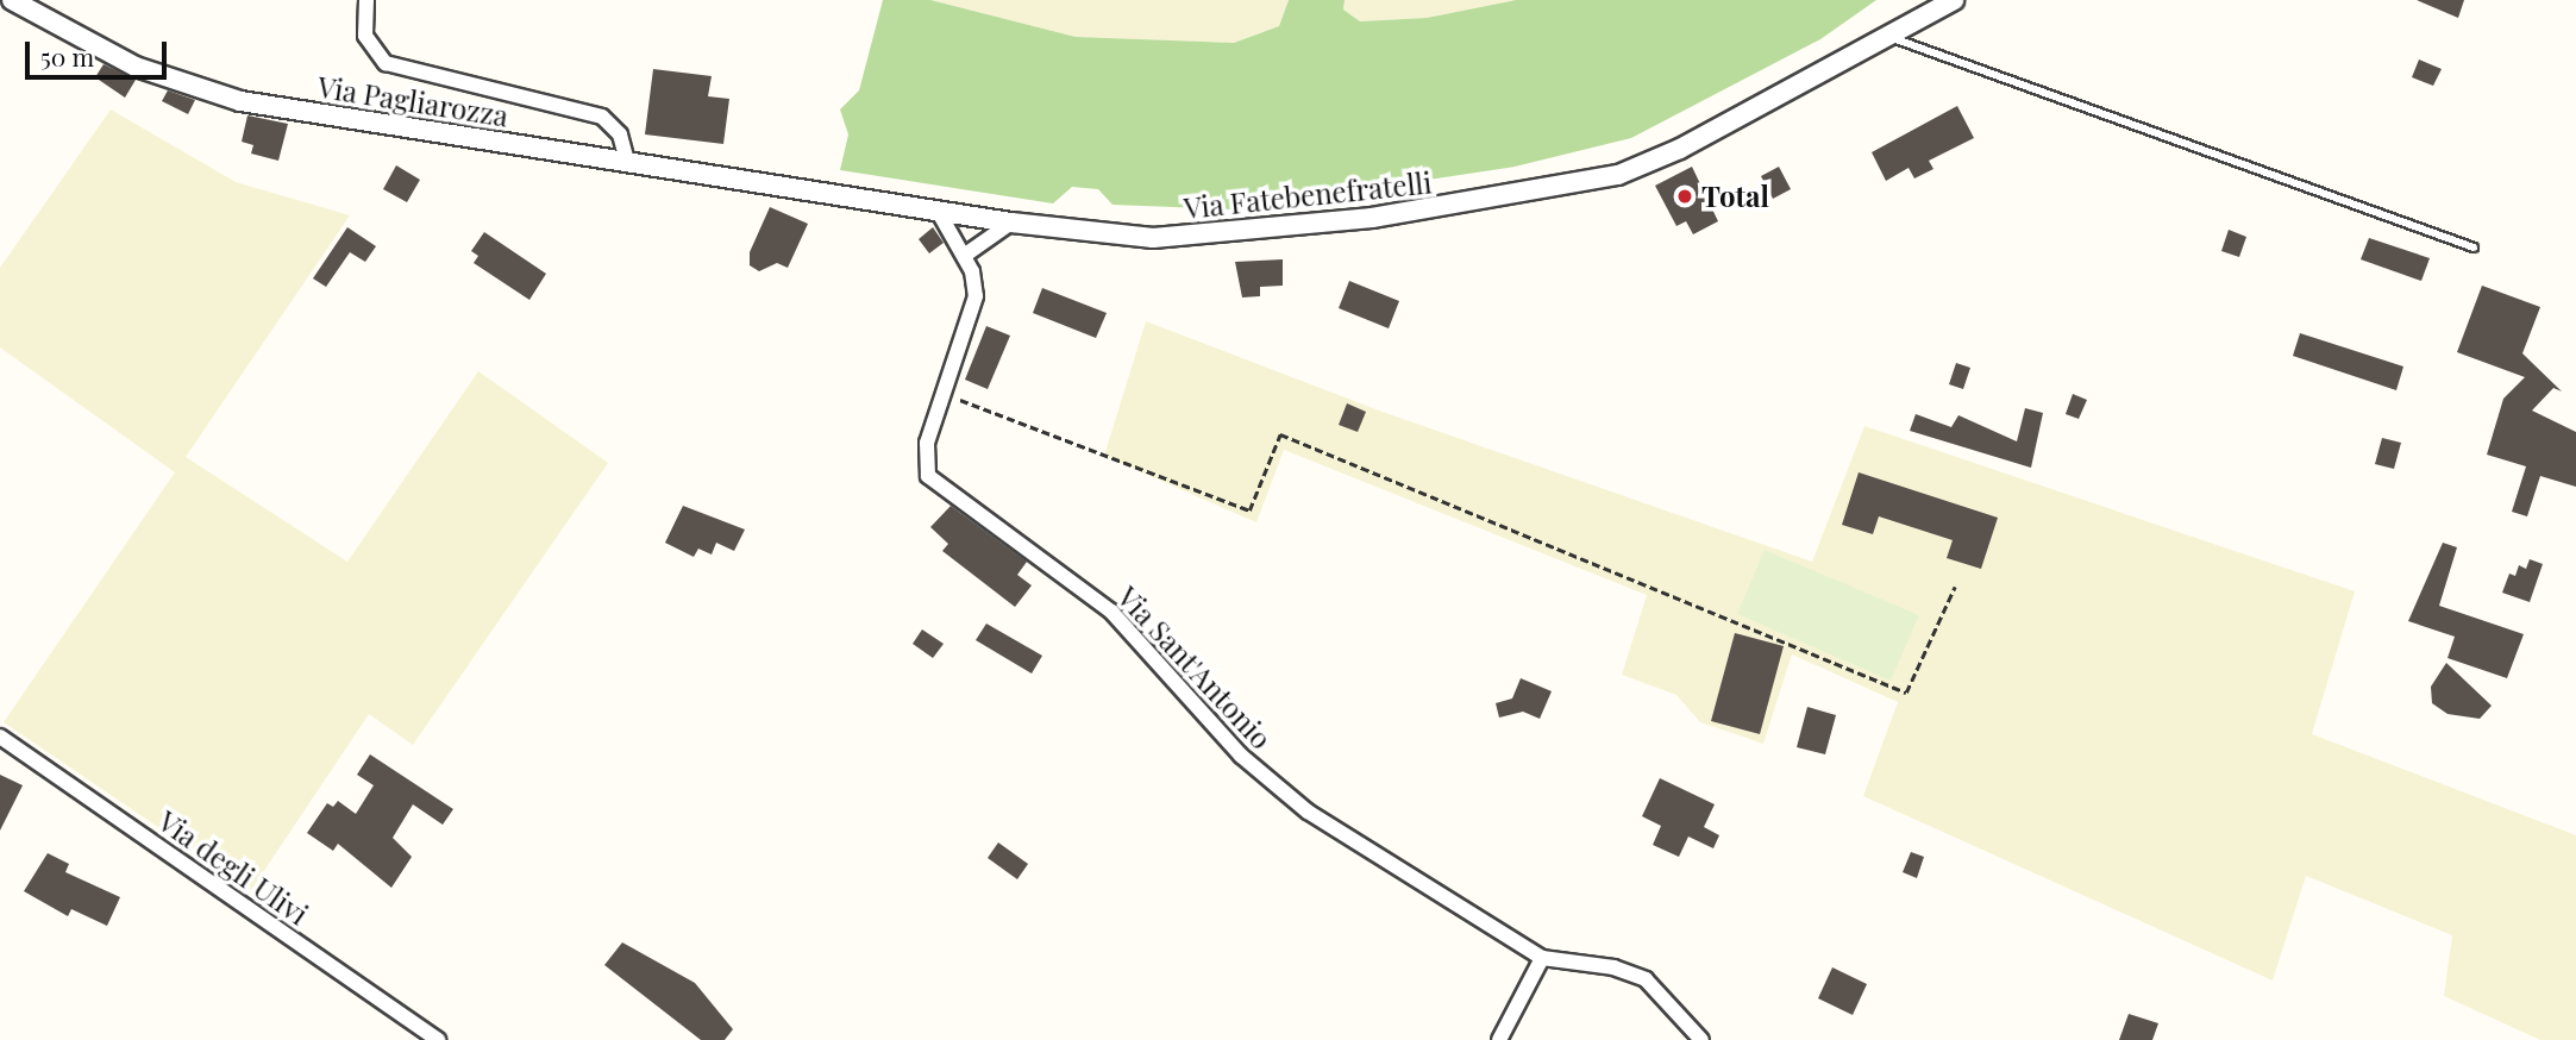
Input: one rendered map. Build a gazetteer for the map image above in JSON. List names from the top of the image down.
{
  "streets": {
    "street": [
      "Via Pagliarozza",
      "Via Fatebenefratelli",
      "Via Sant'Antonio",
      "Via degli Ulivi"
    ]
  },
  "crossings": [
    ["Via Pagliarozza", "Via Fatebenefratelli"],
    ["Via Fatebenefratelli", "Via Sant'Antonio"]
  ],
  "places": ["Total"],
  "scale_bar": "50 m"
}
